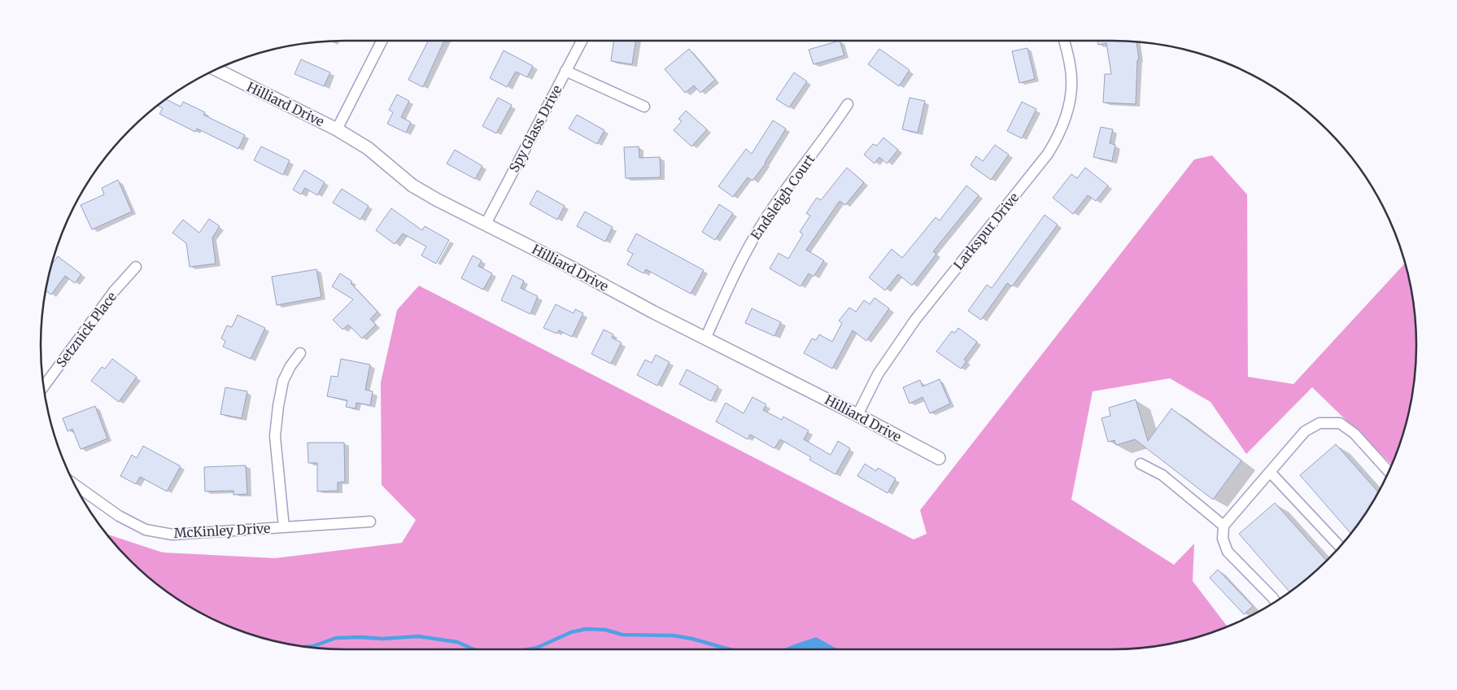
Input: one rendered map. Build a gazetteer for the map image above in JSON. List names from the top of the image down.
{
  "streets": {
    "street": [
      "Hilliard Drive",
      "Spy Glass Drive",
      "Endsleigh Court",
      "Larkspur Drive",
      "Setznick Place",
      "McKinley Drive"
    ]
  },
  "crossings": [
    ["Hilliard Drive", "Spy Glass Drive"],
    ["Hilliard Drive", "Endsleigh Court"],
    ["Hilliard Drive", "Larkspur Drive"]
  ]
}
